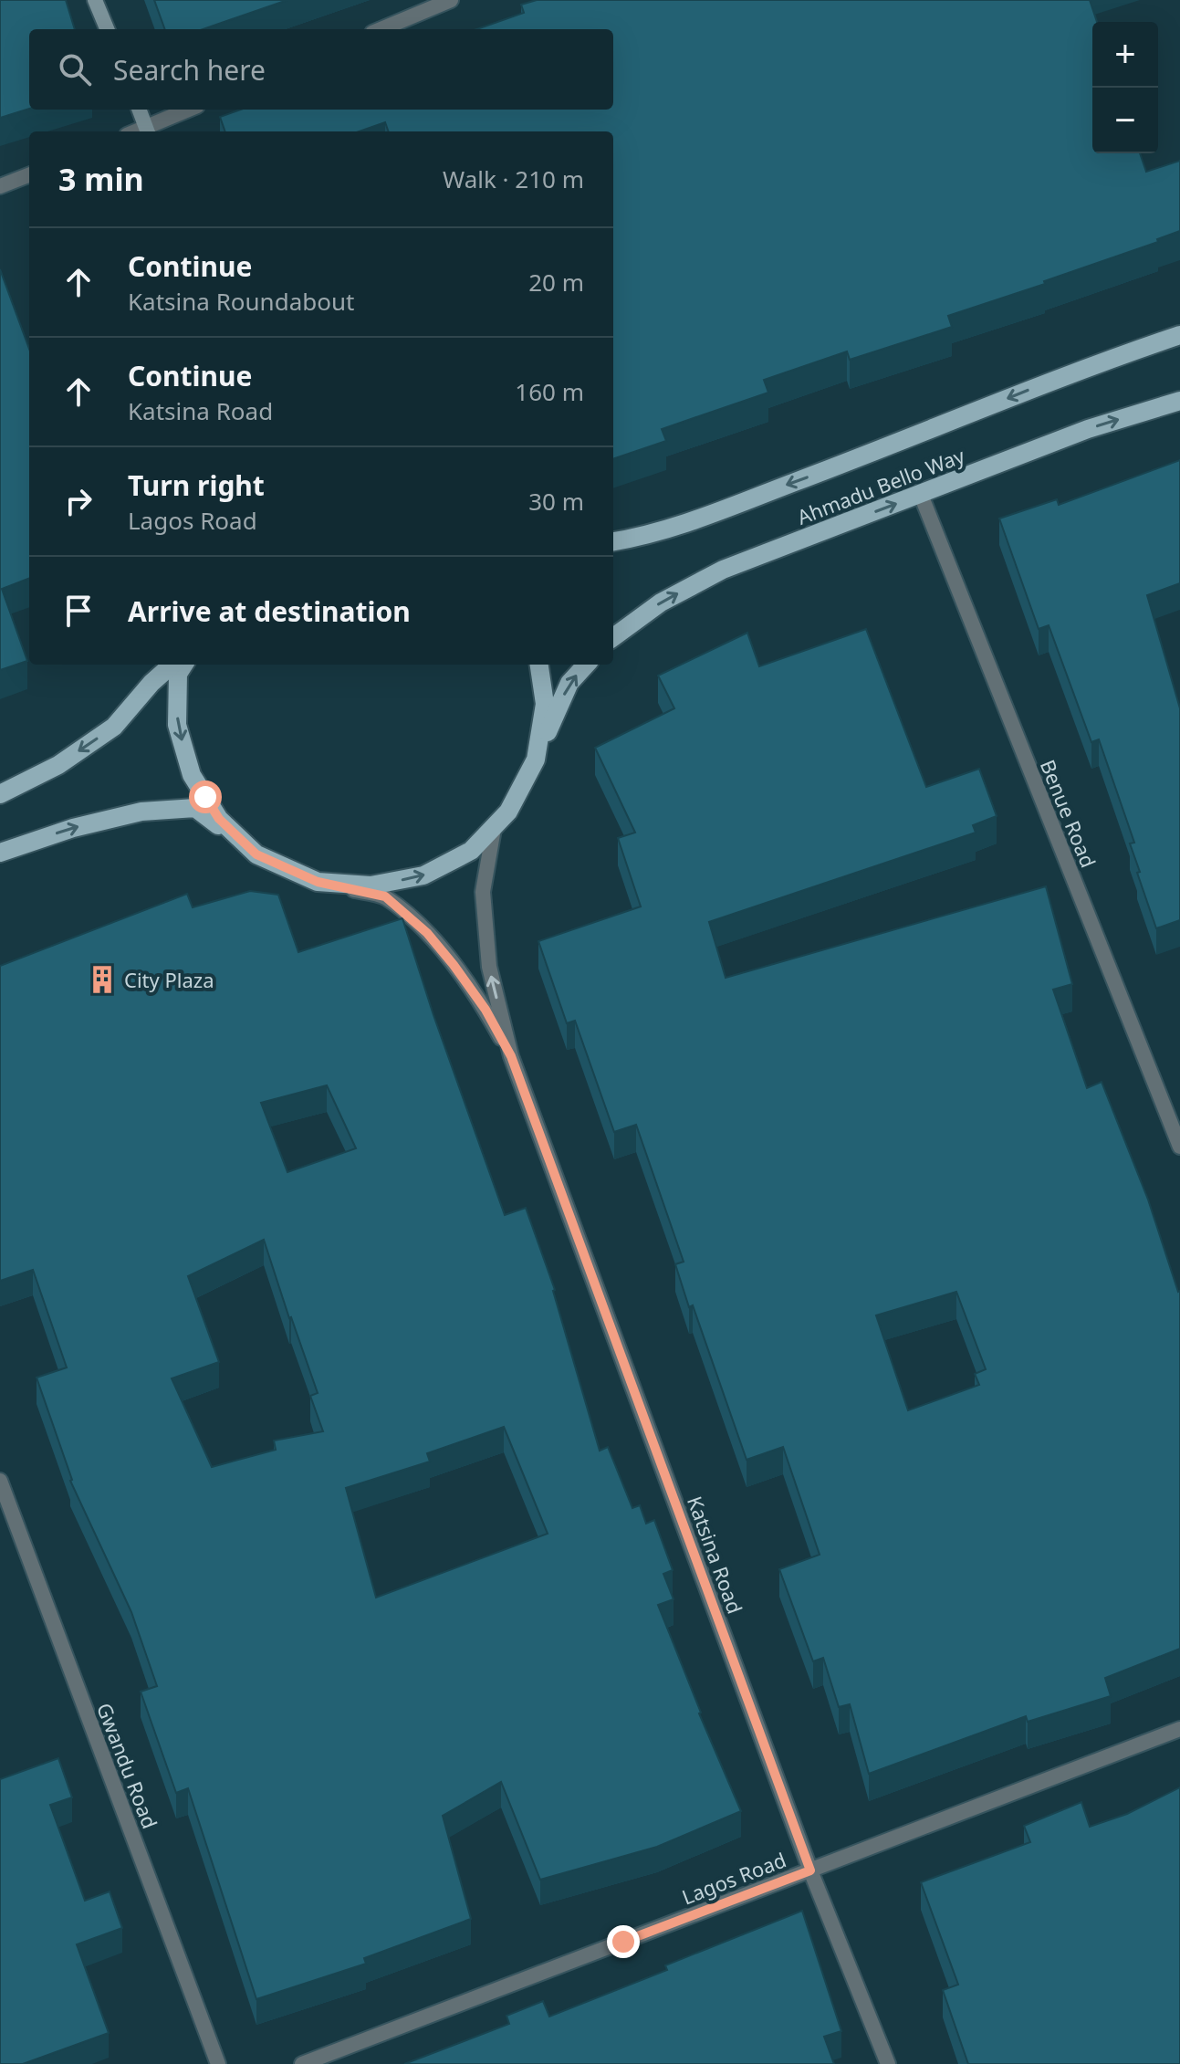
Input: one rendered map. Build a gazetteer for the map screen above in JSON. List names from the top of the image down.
{
  "streets": {
    "main road": ["Ahmadu Bello Way"],
    "street": [
      "Benue Road",
      "Katsina Road",
      "Gwandu Road",
      "Lagos Road"
    ]
  },
  "crossings": [
    ["Ahmadu Bello Way", "Benue Road"],
    ["Katsina Road", "Lagos Road"]
  ],
  "places": {
    "building": ["City Plaza"]
  },
  "page": {
    "map_buttons": ["+", "−"],
    "search": "Search here",
    "heading": ["3 min", "Walk · 210 m"],
    "list": [
      ["Continue", "Katsina Roundabout", "20 m"],
      ["Continue", "Katsina Road", "160 m"],
      ["Turn right", "Lagos Road", "30 m"],
      "Arrive at destination"
    ]
  }
}
